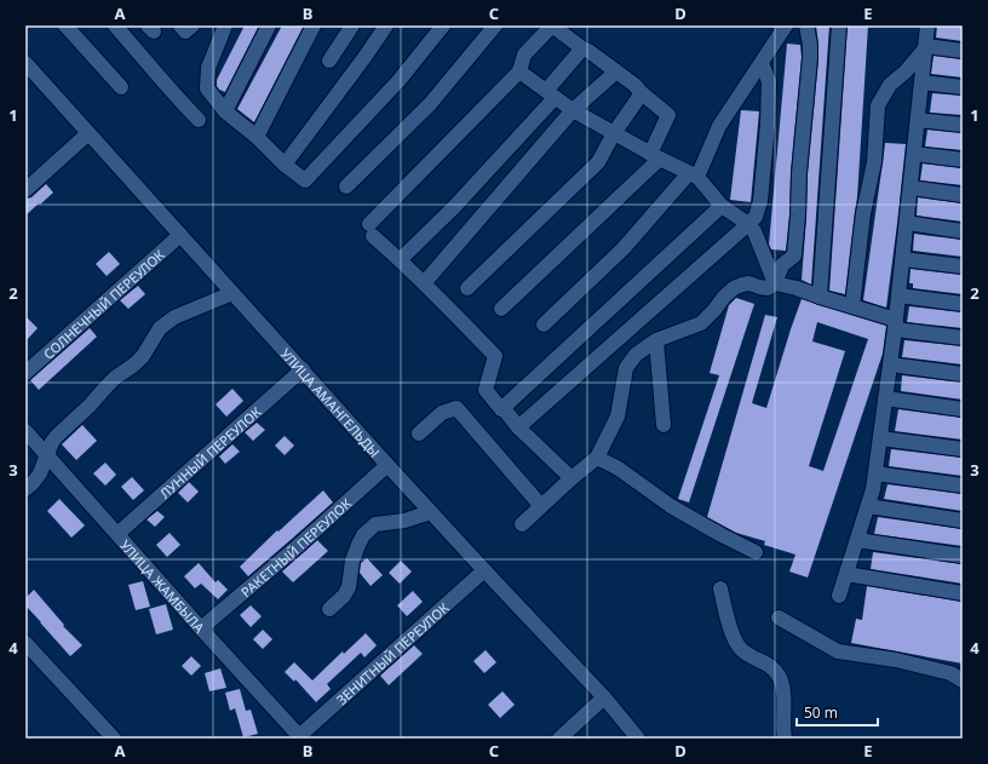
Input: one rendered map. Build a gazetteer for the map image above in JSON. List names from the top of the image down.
{
  "streets": {
    "street": [
      "СОЛНЕЧНЫЙ ПЕРЕУЛОК",
      "УЛИЦА АМАНГЕЛЬДЫ",
      "ЛУННЫЙ ПЕРЕУЛОК",
      "РАКЕТНЫЙ ПЕРЕУЛОК",
      "УЛИЦА ЖАМБЫЛА",
      "ЗЕНИТНЫЙ ПЕРЕУЛОК"
    ]
  },
  "crossings": [
    ["СОЛНЕЧНЫЙ ПЕРЕУЛОК", "УЛИЦА АМАНГЕЛЬДЫ"],
    ["УЛИЦА АМАНГЕЛЬДЫ", "ЛУННЫЙ ПЕРЕУЛОК"],
    ["УЛИЦА АМАНГЕЛЬДЫ", "РАКЕТНЫЙ ПЕРЕУЛОК"],
    ["УЛИЦА АМАНГЕЛЬДЫ", "ЗЕНИТНЫЙ ПЕРЕУЛОК"],
    ["ЛУННЫЙ ПЕРЕУЛОК", "УЛИЦА ЖАМБЫЛА"],
    ["РАКЕТНЫЙ ПЕРЕУЛОК", "УЛИЦА ЖАМБЫЛА"],
    ["УЛИЦА ЖАМБЫЛА", "ЗЕНИТНЫЙ ПЕРЕУЛОК"]
  ],
  "scale_bar": "50 m",
  "grid": {
    "columns": [
      "A",
      "B",
      "C",
      "D",
      "E"
    ],
    "rows": [
      "1",
      "2",
      "3",
      "4"
    ]
  }
}
